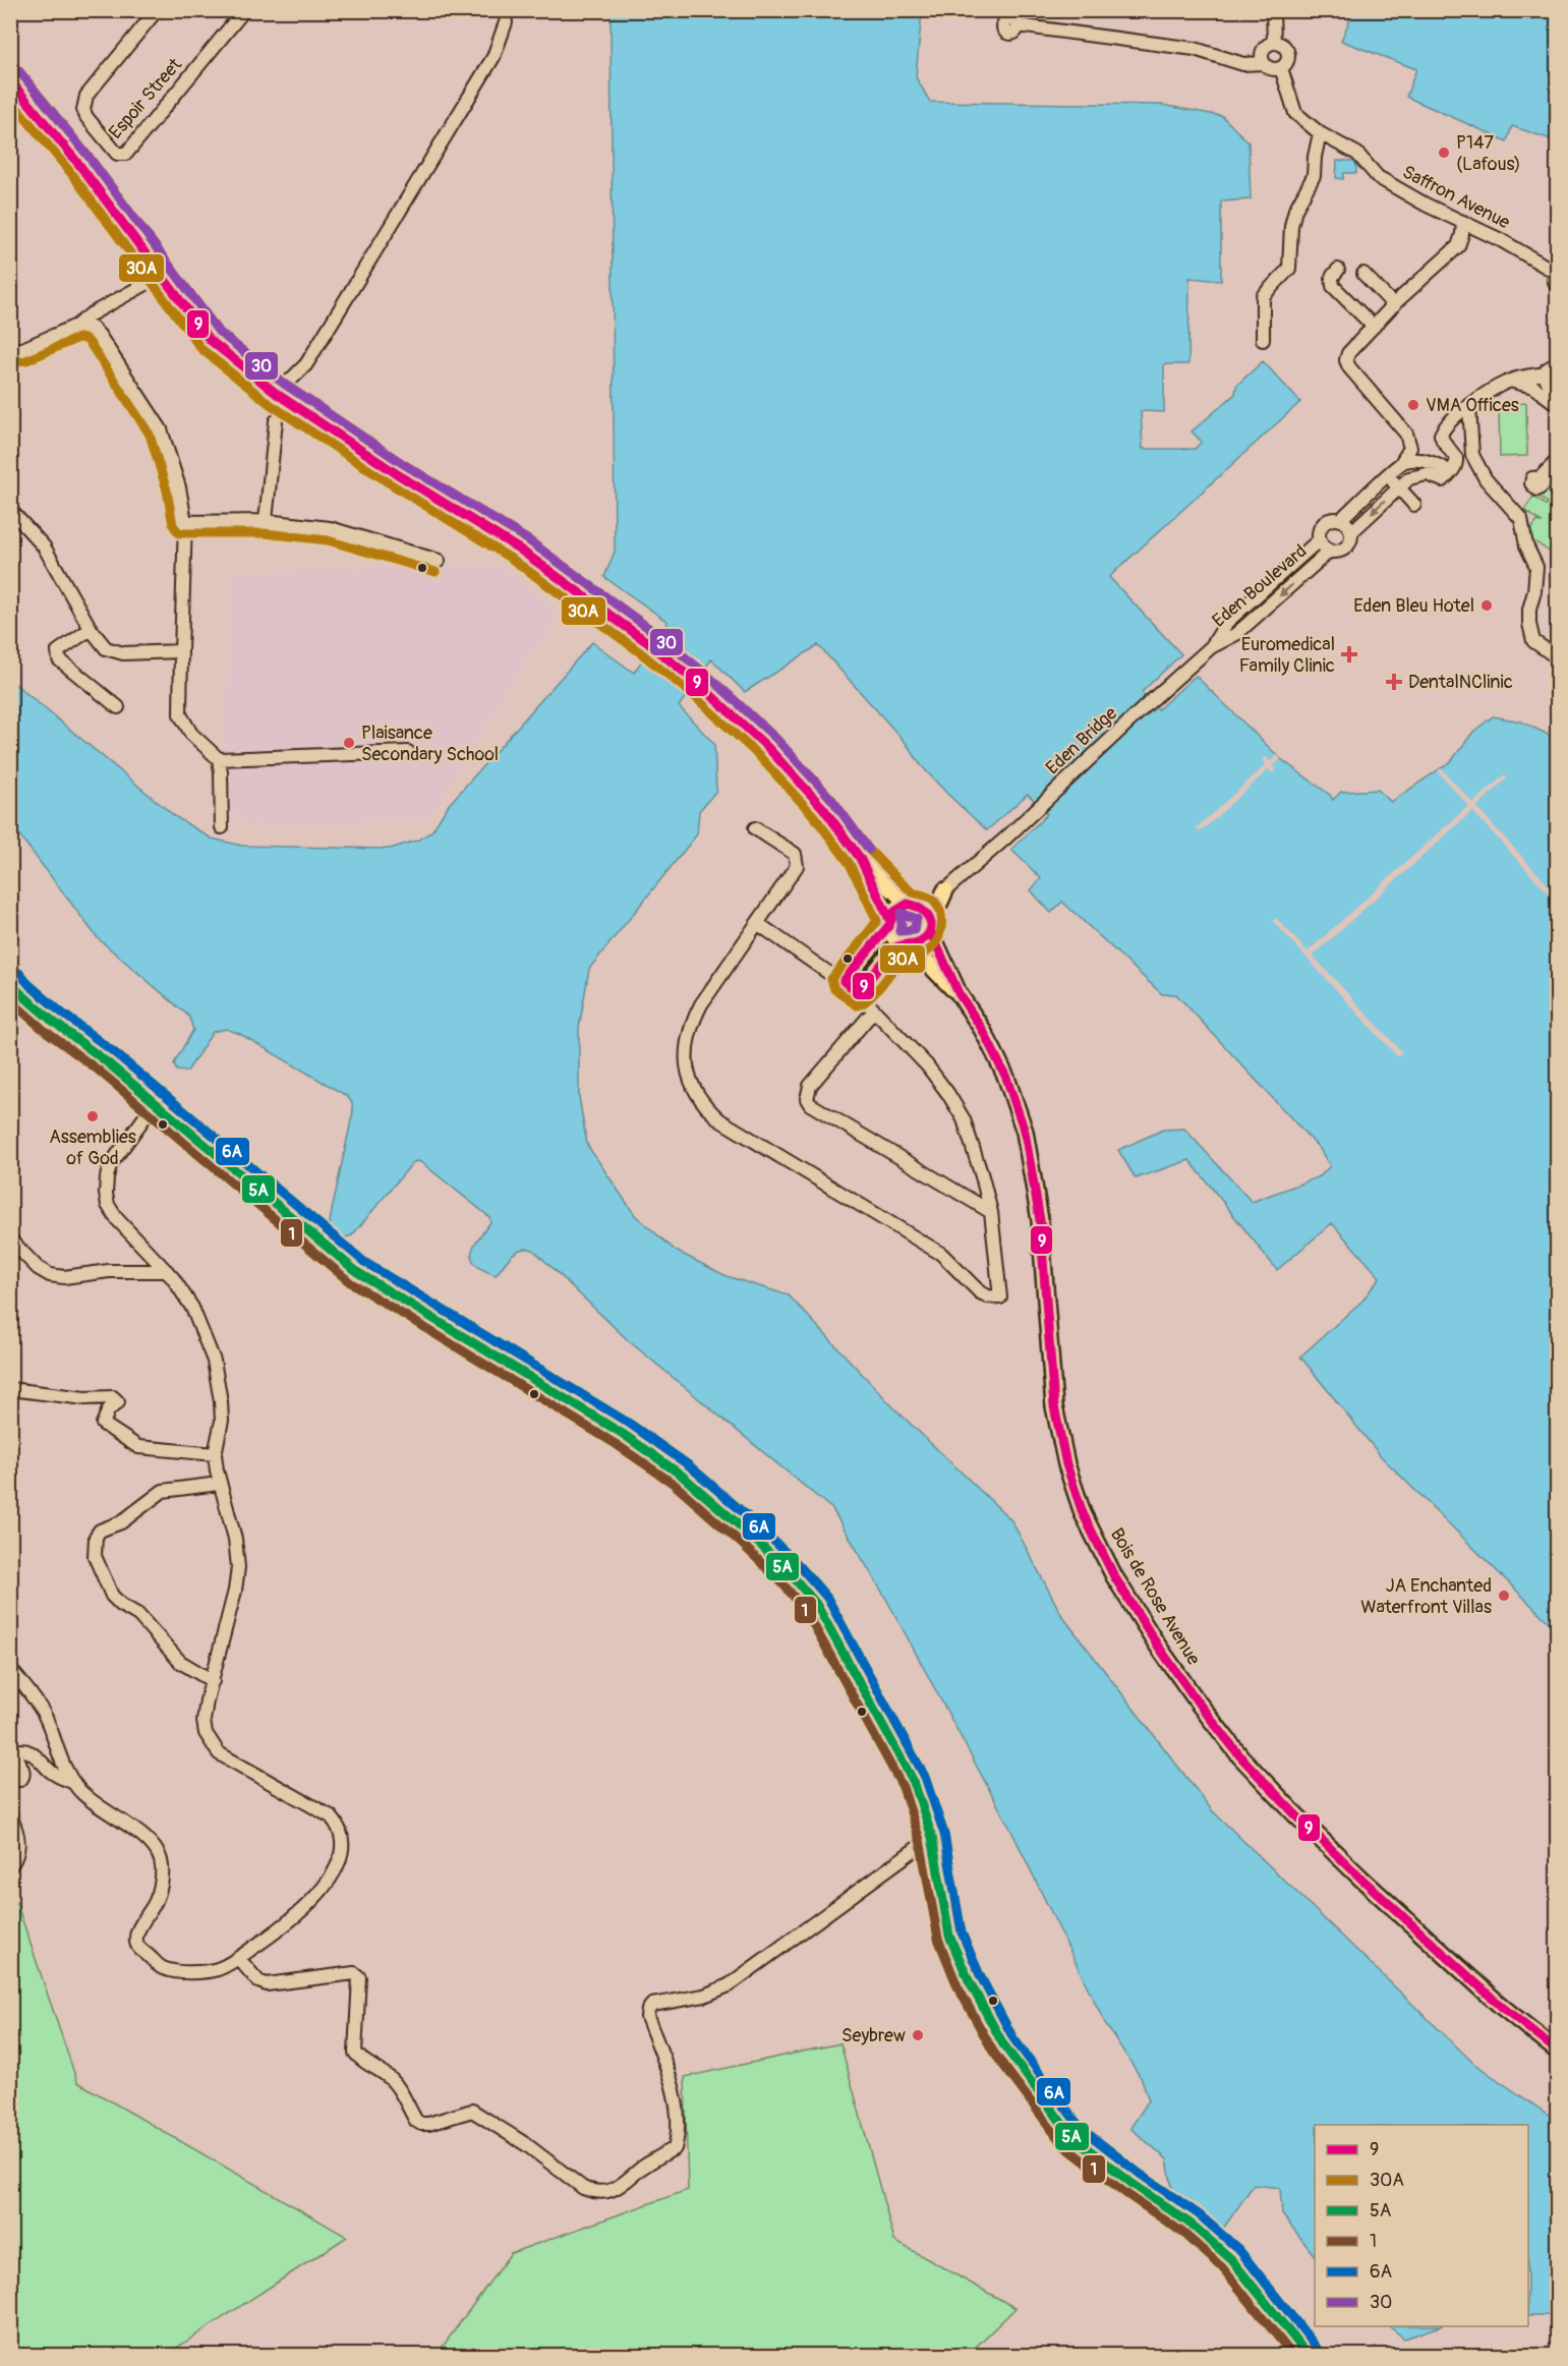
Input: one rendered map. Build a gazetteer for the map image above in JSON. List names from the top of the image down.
{
  "streets": {
    "main road": ["Bois de Rose Avenue"],
    "street": [
      "Espoir Street",
      "Saffron Avenue",
      "Eden Boulevard",
      "Eden Bridge"
    ]
  },
  "crossings": [
    ["Eden Boulevard", "Eden Bridge"]
  ],
  "places": {
    "other": [
      "P147 (Lafous)",
      "VMA Offices",
      "Eden Bleu Hotel",
      "Plaisance Secondary School",
      "Assemblies of God",
      "JA Enchanted Waterfront Villas",
      "Seybrew"
    ],
    "health": ["Euromedical Family Clinic", "DentalNClinic"]
  },
  "lines": [
    "transit line 30",
    "transit line 9",
    "transit line 30A",
    "transit line 6A",
    "transit line 5A",
    "transit line 1"
  ],
  "legend": [
    "9",
    "30A",
    "5A",
    "1",
    "6A",
    "30"
  ]
}
